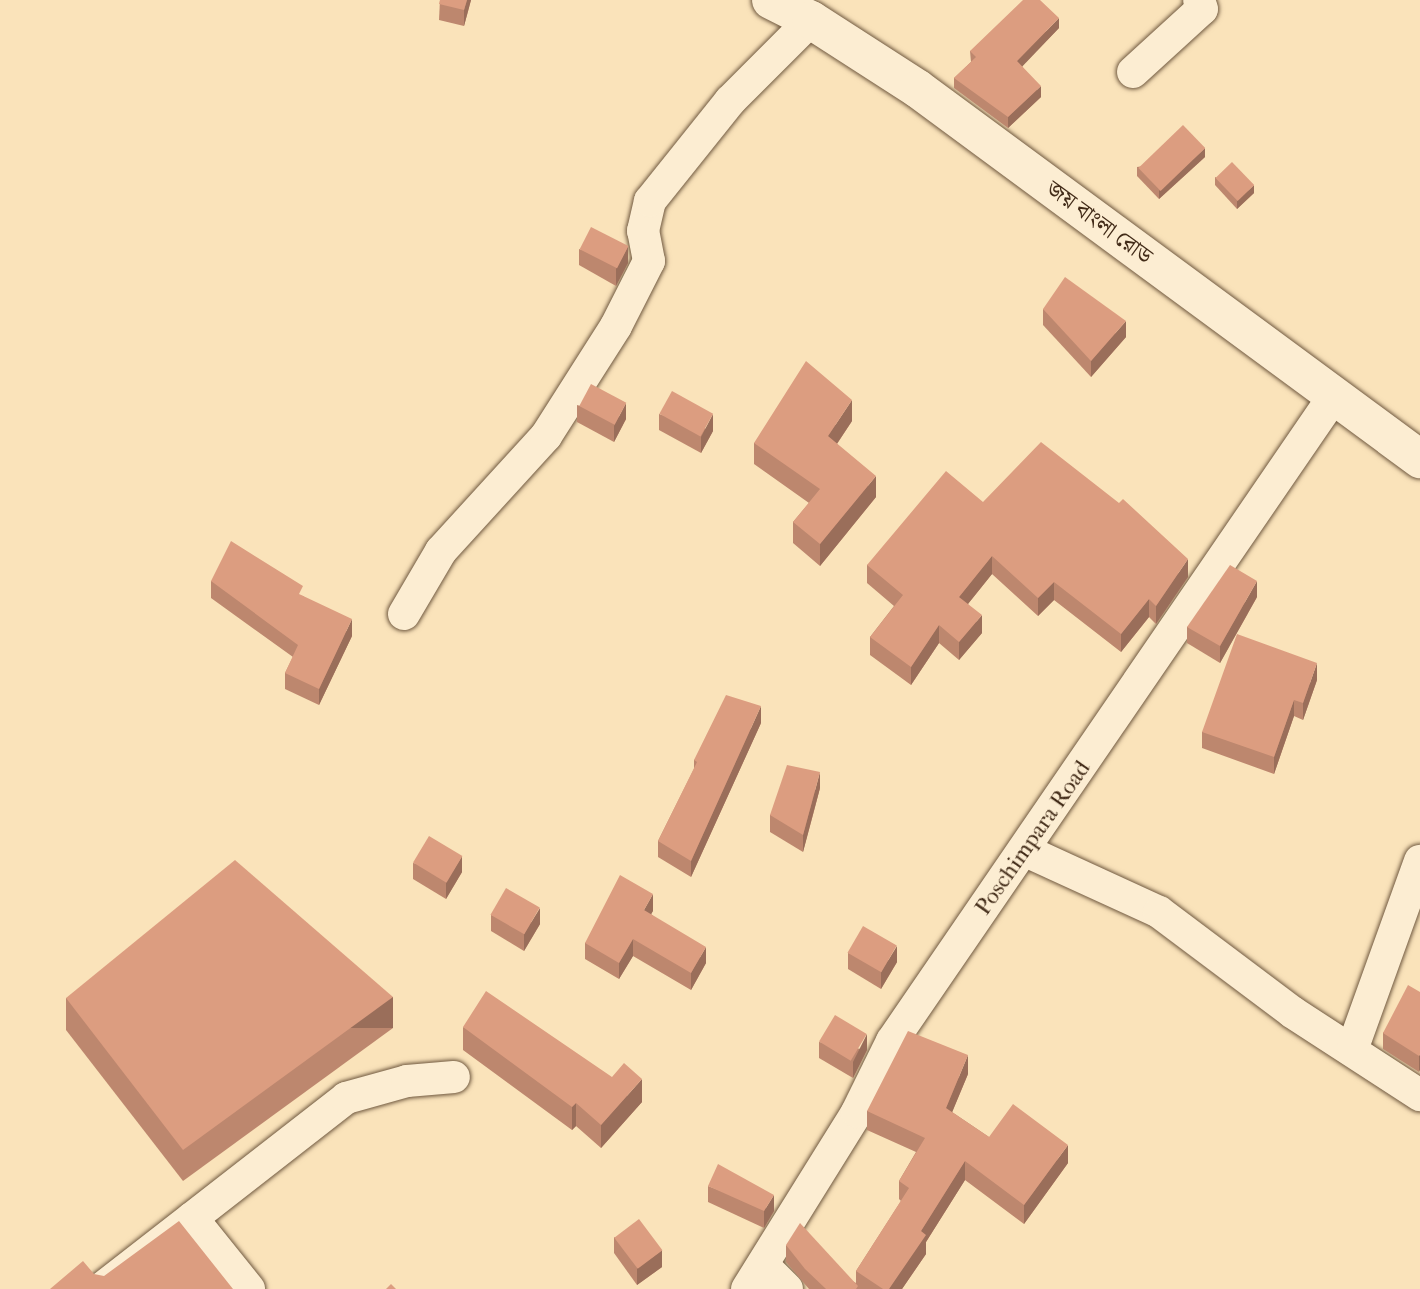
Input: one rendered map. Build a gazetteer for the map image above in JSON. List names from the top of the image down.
{
  "streets": {
    "street": ["জয় বাংলা রোড", "Poschimpara Road"]
  },
  "crossings": [
    ["জয় বাংলা রোড", "Poschimpara Road"]
  ]
}
